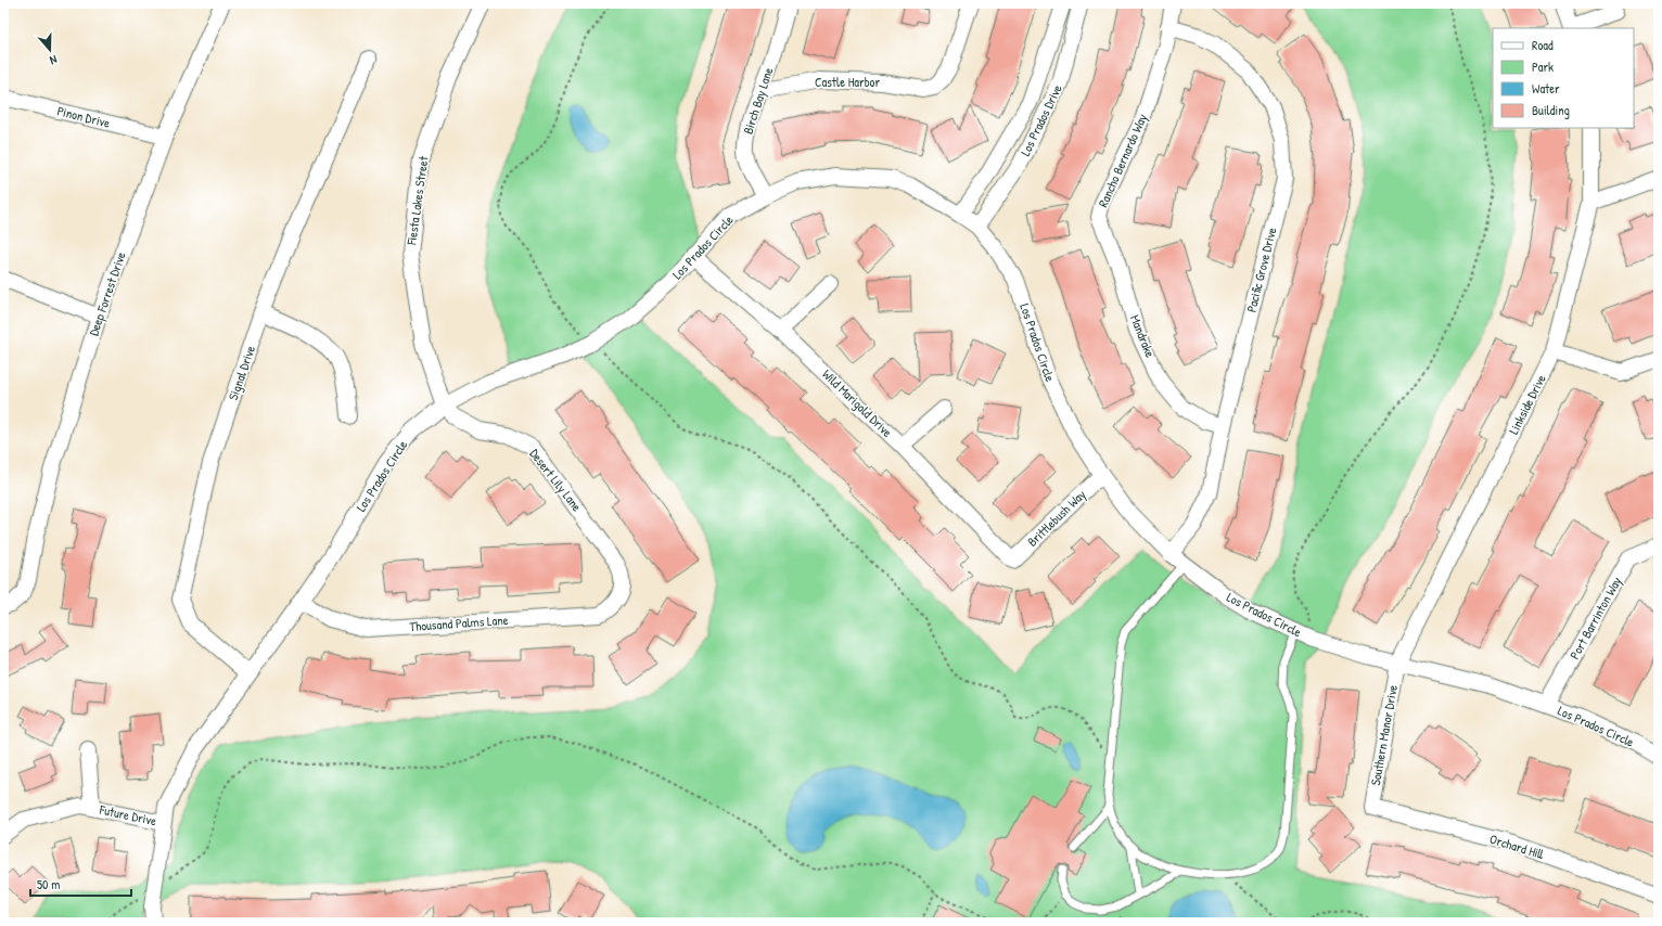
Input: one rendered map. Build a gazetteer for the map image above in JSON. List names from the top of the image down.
{
  "streets": {
    "street": [
      "Castle Harbor",
      "Birch Bay Lane",
      "Pinon Drive",
      "Los Prados Drive",
      "Rancho Bernardo Way",
      "Fiesta Lakes Street",
      "Los Prados Circle",
      "Pacific Grove Drive",
      "Deep Forrest Drive",
      "Mandrake",
      "Signal Drive",
      "Wild Marigold Drive",
      "Linkside Drive",
      "Desert Lily Lane",
      "Brittlebush Way",
      "Port Barrinton Way",
      "Thousand Palms Lane",
      "Southern Manor Drive",
      "Future Drive",
      "Orchard Hill"
    ]
  },
  "crossings": [
    ["Castle Harbor", "Birch Bay Lane"],
    ["Birch Bay Lane", "Los Prados Circle"],
    ["Pinon Drive", "Deep Forrest Drive"],
    ["Los Prados Drive", "Los Prados Circle"],
    ["Rancho Bernardo Way", "Pacific Grove Drive"],
    ["Rancho Bernardo Way", "Mandrake"],
    ["Fiesta Lakes Street", "Los Prados Circle"],
    ["Fiesta Lakes Street", "Desert Lily Lane"],
    ["Los Prados Circle", "Pacific Grove Drive"],
    ["Los Prados Circle", "Signal Drive"],
    ["Los Prados Circle", "Wild Marigold Drive"],
    ["Los Prados Circle", "Linkside Drive"],
    ["Los Prados Circle", "Desert Lily Lane"],
    ["Los Prados Circle", "Brittlebush Way"],
    ["Los Prados Circle", "Port Barrinton Way"],
    ["Los Prados Circle", "Thousand Palms Lane"],
    ["Los Prados Circle", "Southern Manor Drive"],
    ["Los Prados Circle", "Future Drive"],
    ["Pacific Grove Drive", "Mandrake"],
    ["Wild Marigold Drive", "Brittlebush Way"],
    ["Linkside Drive", "Southern Manor Drive"],
    ["Desert Lily Lane", "Thousand Palms Lane"],
    ["Southern Manor Drive", "Orchard Hill"]
  ],
  "legend": [
    "Road",
    "Park",
    "Water",
    "Building"
  ],
  "scale_bar": "50 m",
  "north": "bottom"
}
